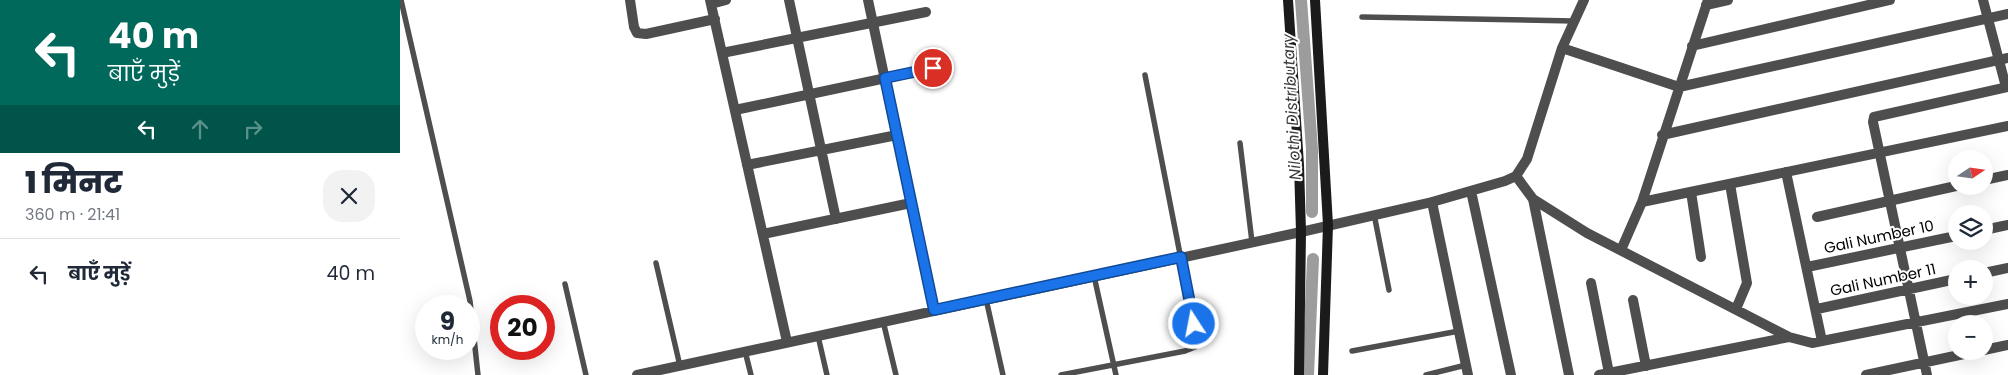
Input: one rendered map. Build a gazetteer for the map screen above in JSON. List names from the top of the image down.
{
  "streets": {
    "street": ["Gali Number 10", "Gali Number 11"]
  },
  "water": ["Nilothi Distributary"],
  "north": "right",
  "page": {
    "turn": ["40 m", "बाएँ मुड़ें"],
    "map_buttons": ["+", "−"],
    "heading": ["1 मिनट", "360 m · 21:41"],
    "list": [
      {
        "name": "बाएँ मुड़ें",
        "value": "40 m"
      }
    ],
    "speed": "9 km/h",
    "limit": "20"
  }
}
